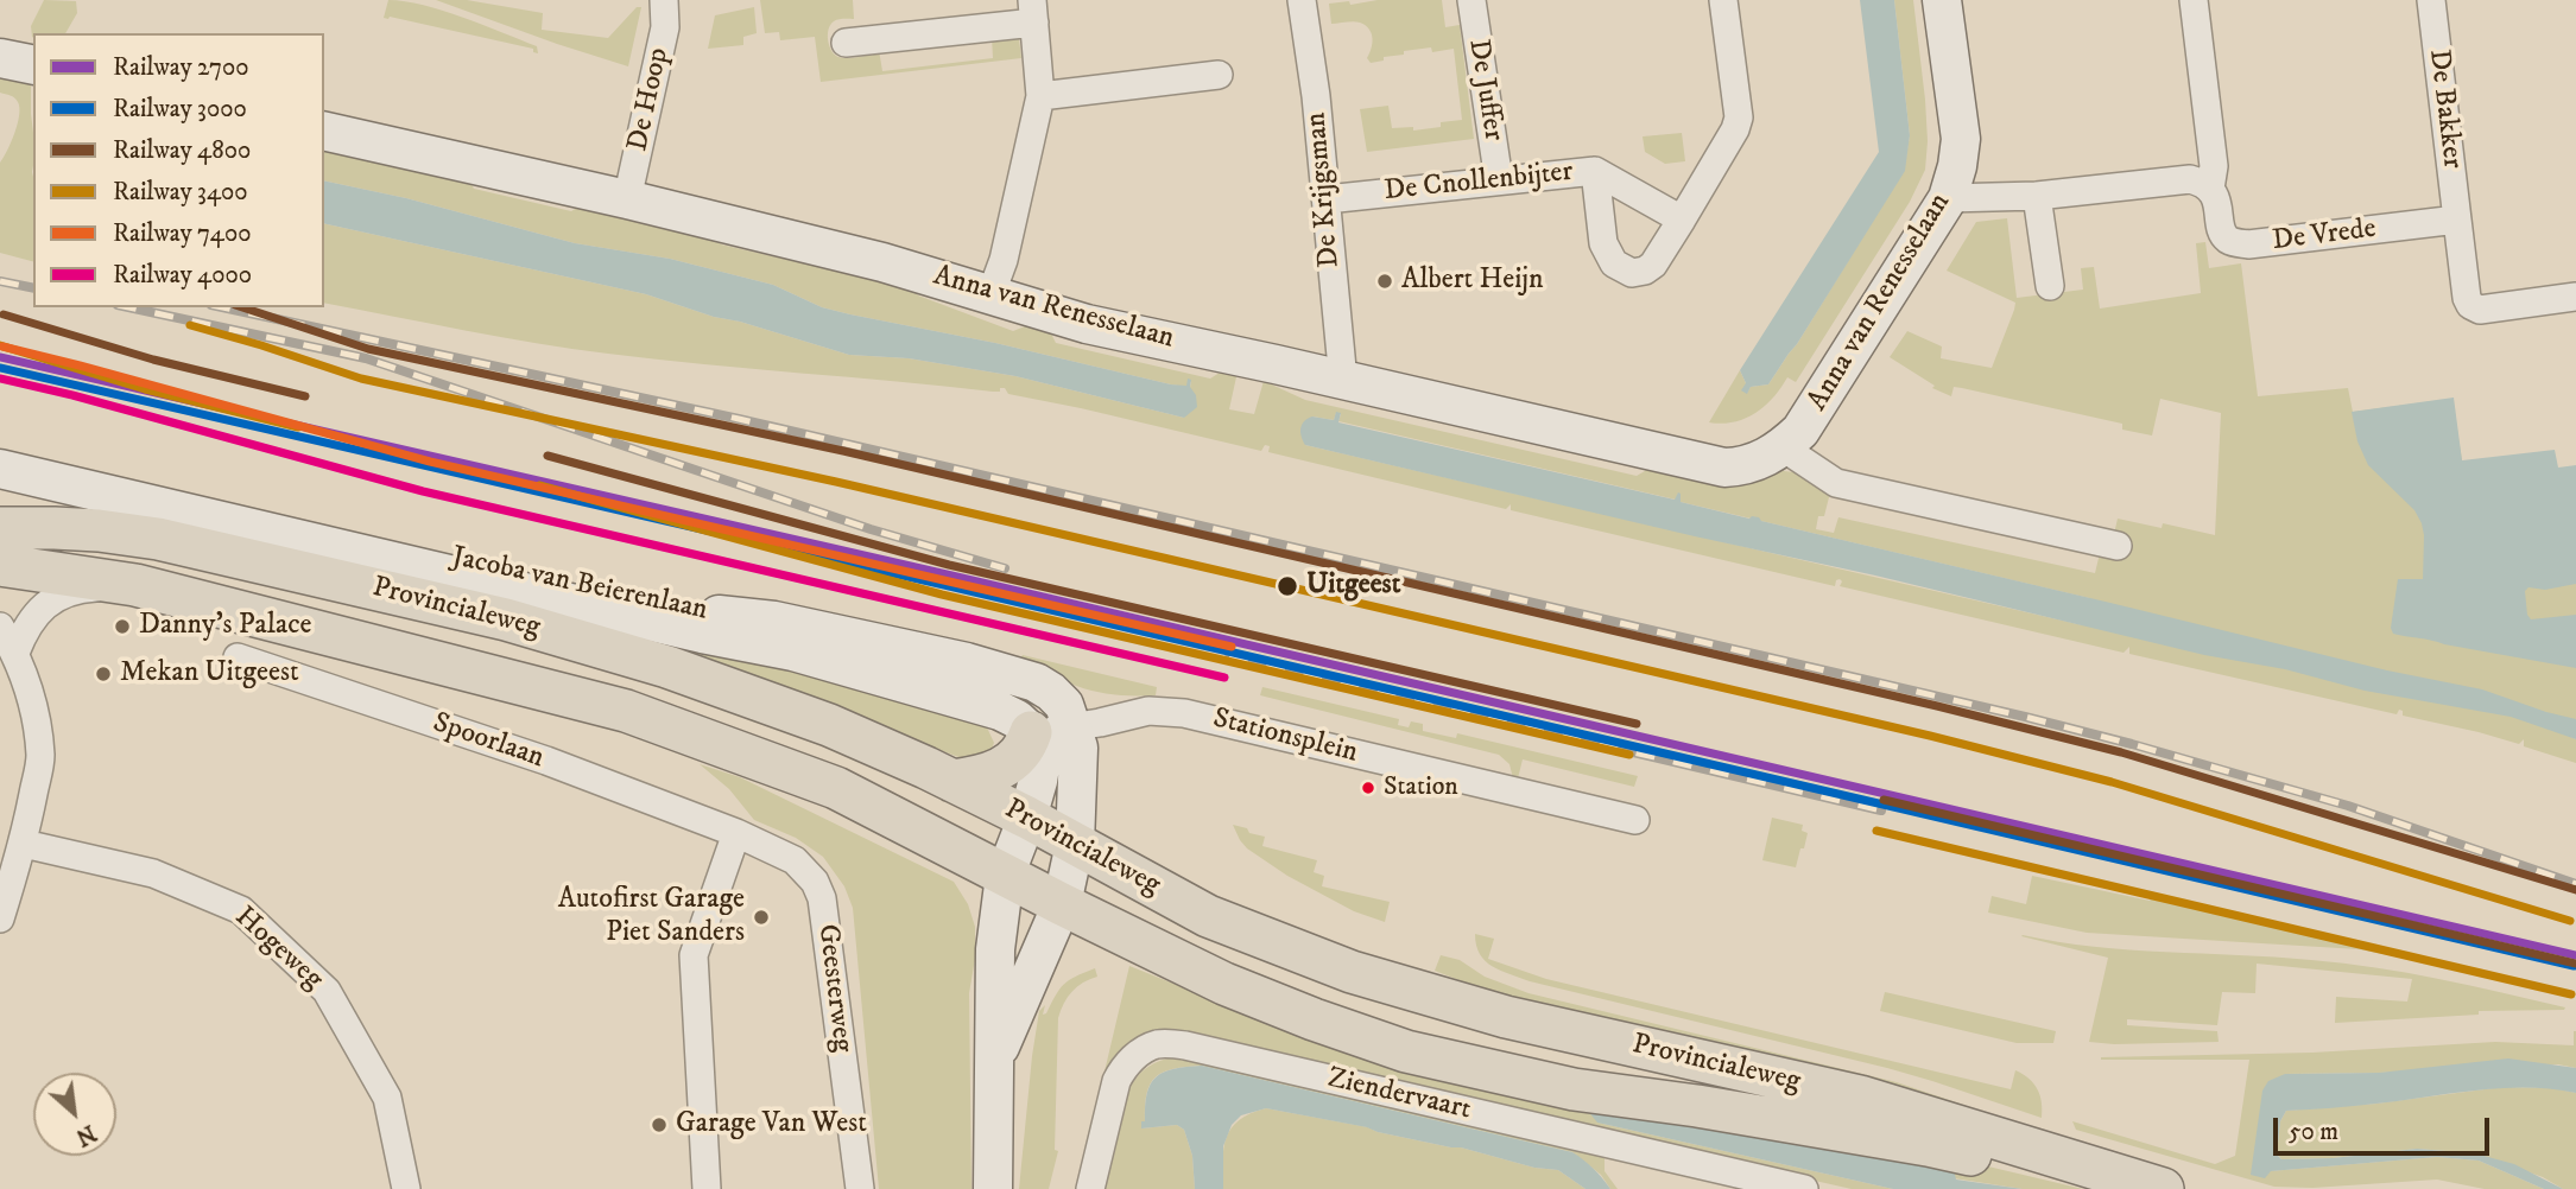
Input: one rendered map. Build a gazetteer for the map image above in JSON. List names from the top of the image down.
{
  "streets": {
    "main road": ["Anna van Renesselaan", "Jacoba van Beierenlaan", "Provincialeweg"],
    "street": [
      "De Juffer",
      "De Hoop",
      "De Bakker",
      "De Cnollenbijter",
      "De Krijgsman",
      "De Vrede",
      "Stationsplein",
      "Spoorlaan",
      "Hogeweg",
      "Geesterweg",
      "Ziendervaart"
    ]
  },
  "crossings": [
    ["De Juffer", "De Cnollenbijter"],
    ["De Hoop", "Anna van Renesselaan"],
    ["De Bakker", "De Vrede"],
    ["De Cnollenbijter", "De Krijgsman"],
    ["De Krijgsman", "Anna van Renesselaan"],
    ["Jacoba van Beierenlaan", "Provincialeweg"],
    ["Jacoba van Beierenlaan", "Stationsplein"],
    ["Spoorlaan", "Geesterweg"]
  ],
  "places": [
    "Albert Heijn",
    "Uitgeest",
    "Danny's Palace",
    "Mekan Uitgeest",
    "Station",
    "Autofirst Garage Piet Sanders",
    "Garage Van West"
  ],
  "lines": [
    "rail line 4800",
    "rail line 3400",
    "rail line 7400",
    "rail line 2700",
    "rail line 3000",
    "rail line 4000"
  ],
  "legend": [
    "Railway 2700",
    "Railway 3000",
    "Railway 4800",
    "Railway 3400",
    "Railway 7400",
    "Railway 4000"
  ],
  "scale_bar": "50 m",
  "north": "bottom right"
}
